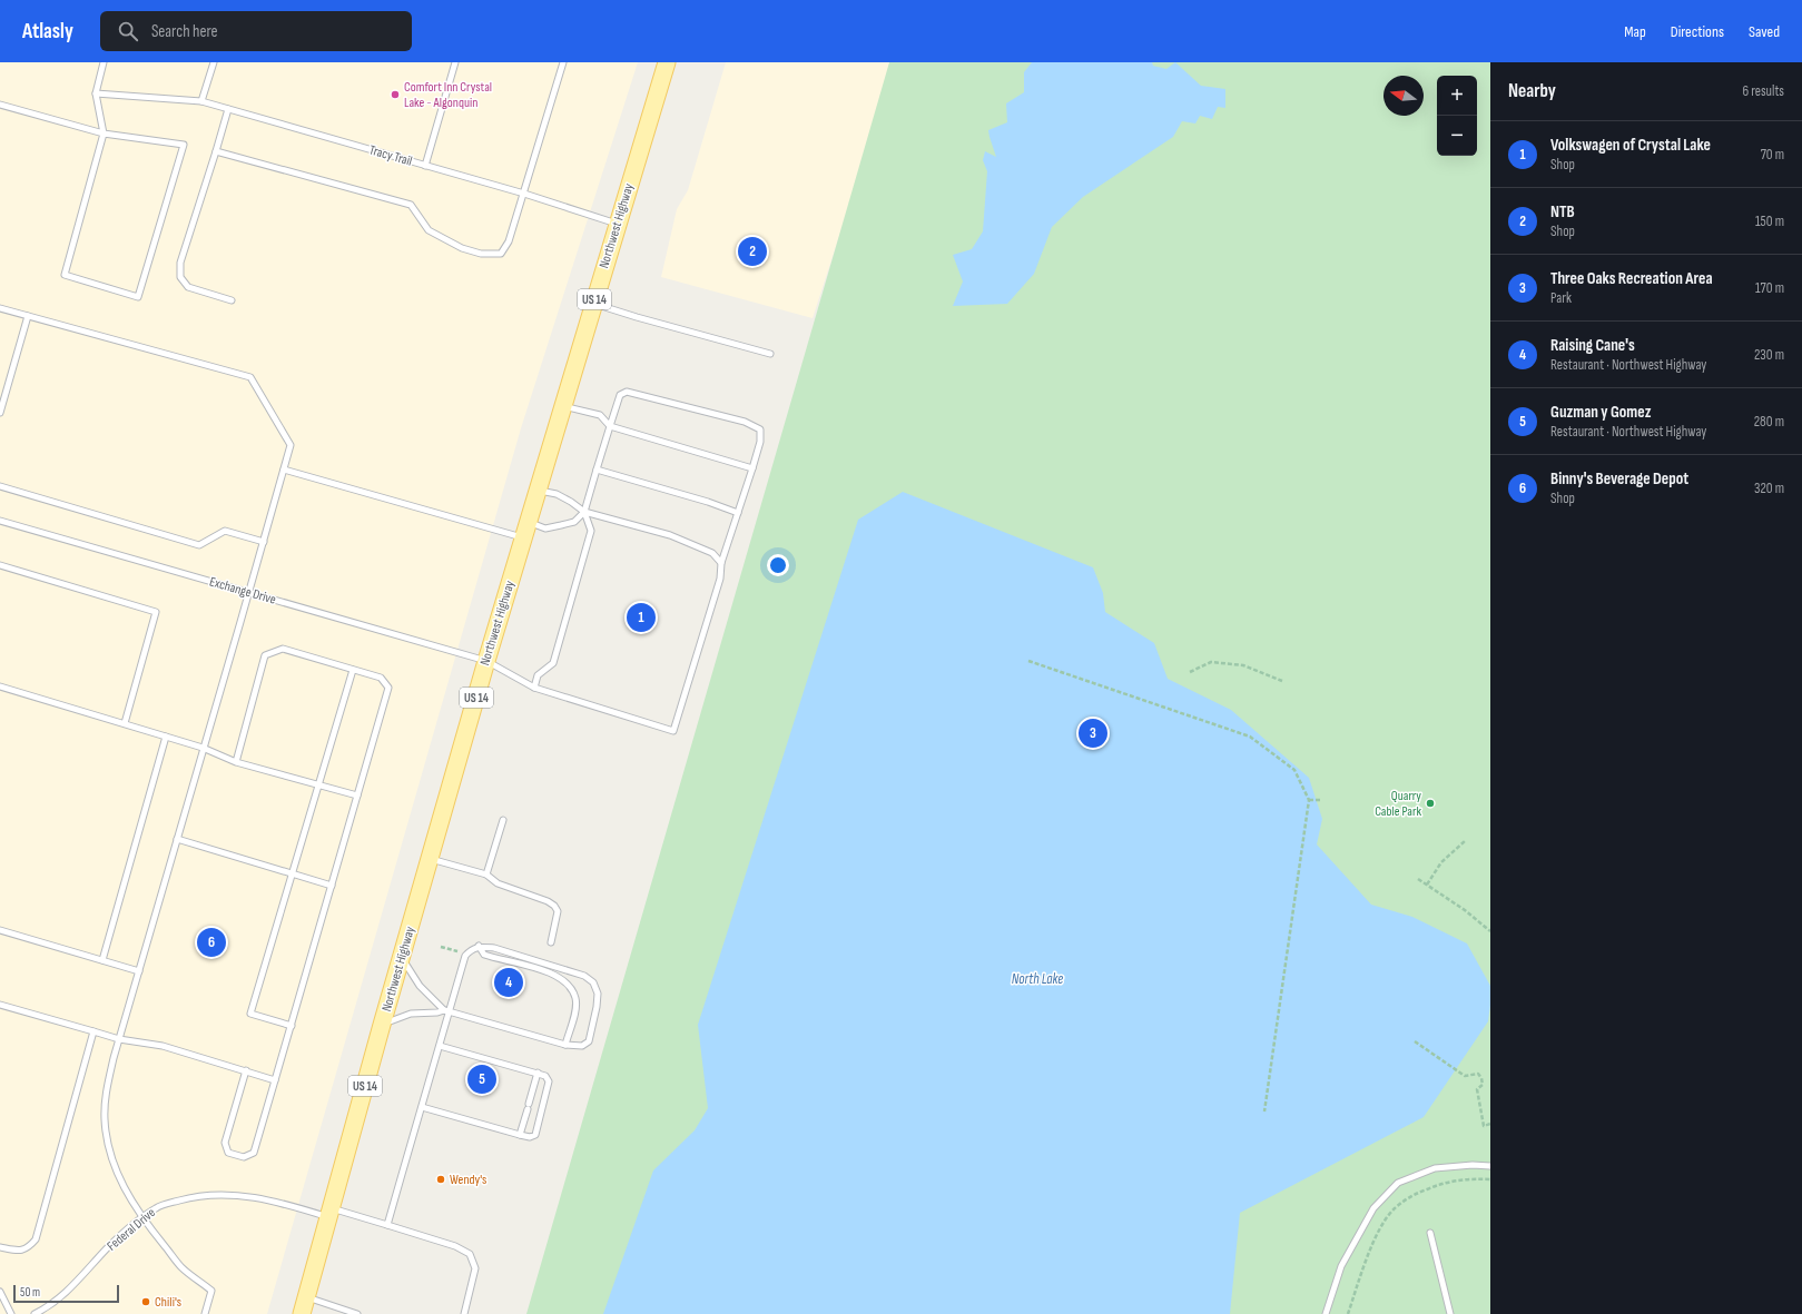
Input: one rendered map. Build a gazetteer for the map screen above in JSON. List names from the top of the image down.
{
  "streets": {
    "main road": ["Northwest Highway", "US 14"],
    "lane": ["Tracy Trail", "Exchange Drive", "Federal Drive"]
  },
  "crossings": [
    ["Tracy Trail", "Northwest Highway"],
    ["Northwest Highway", "Exchange Drive"],
    ["Northwest Highway", "Federal Drive"]
  ],
  "water": ["North Lake"],
  "places": [
    "Comfort Inn Crystal Lake - Algonquin",
    "Quarry Cable Park",
    "Wendy's",
    "Chili's"
  ],
  "scale_bar": "50 m",
  "north": "left",
  "page": {
    "header": "Atlasly",
    "search": "Search here",
    "nav": ["Map", "Directions", "Saved"],
    "heading": ["Nearby", "6 results"],
    "map_buttons": ["+", "−"],
    "list": [
      {
        "mark": "1",
        "name": "Volkswagen of Crystal Lake",
        "note": "Shop",
        "value": "70 m"
      },
      {
        "mark": "2",
        "name": "NTB",
        "note": "Shop",
        "value": "150 m"
      },
      {
        "mark": "3",
        "name": "Three Oaks Recreation Area",
        "note": "Park",
        "value": "170 m"
      },
      {
        "mark": "4",
        "name": "Raising Cane's",
        "note": "Restaurant · Northwest Highway",
        "value": "230 m"
      },
      {
        "mark": "5",
        "name": "Guzman y Gomez",
        "note": "Restaurant · Northwest Highway",
        "value": "280 m"
      },
      {
        "mark": "6",
        "name": "Binny's Beverage Depot",
        "note": "Shop",
        "value": "320 m"
      }
    ],
    "pins": [
      "2",
      "1",
      "3",
      "6",
      "4",
      "5"
    ],
    "scale": "50 m"
  }
}
